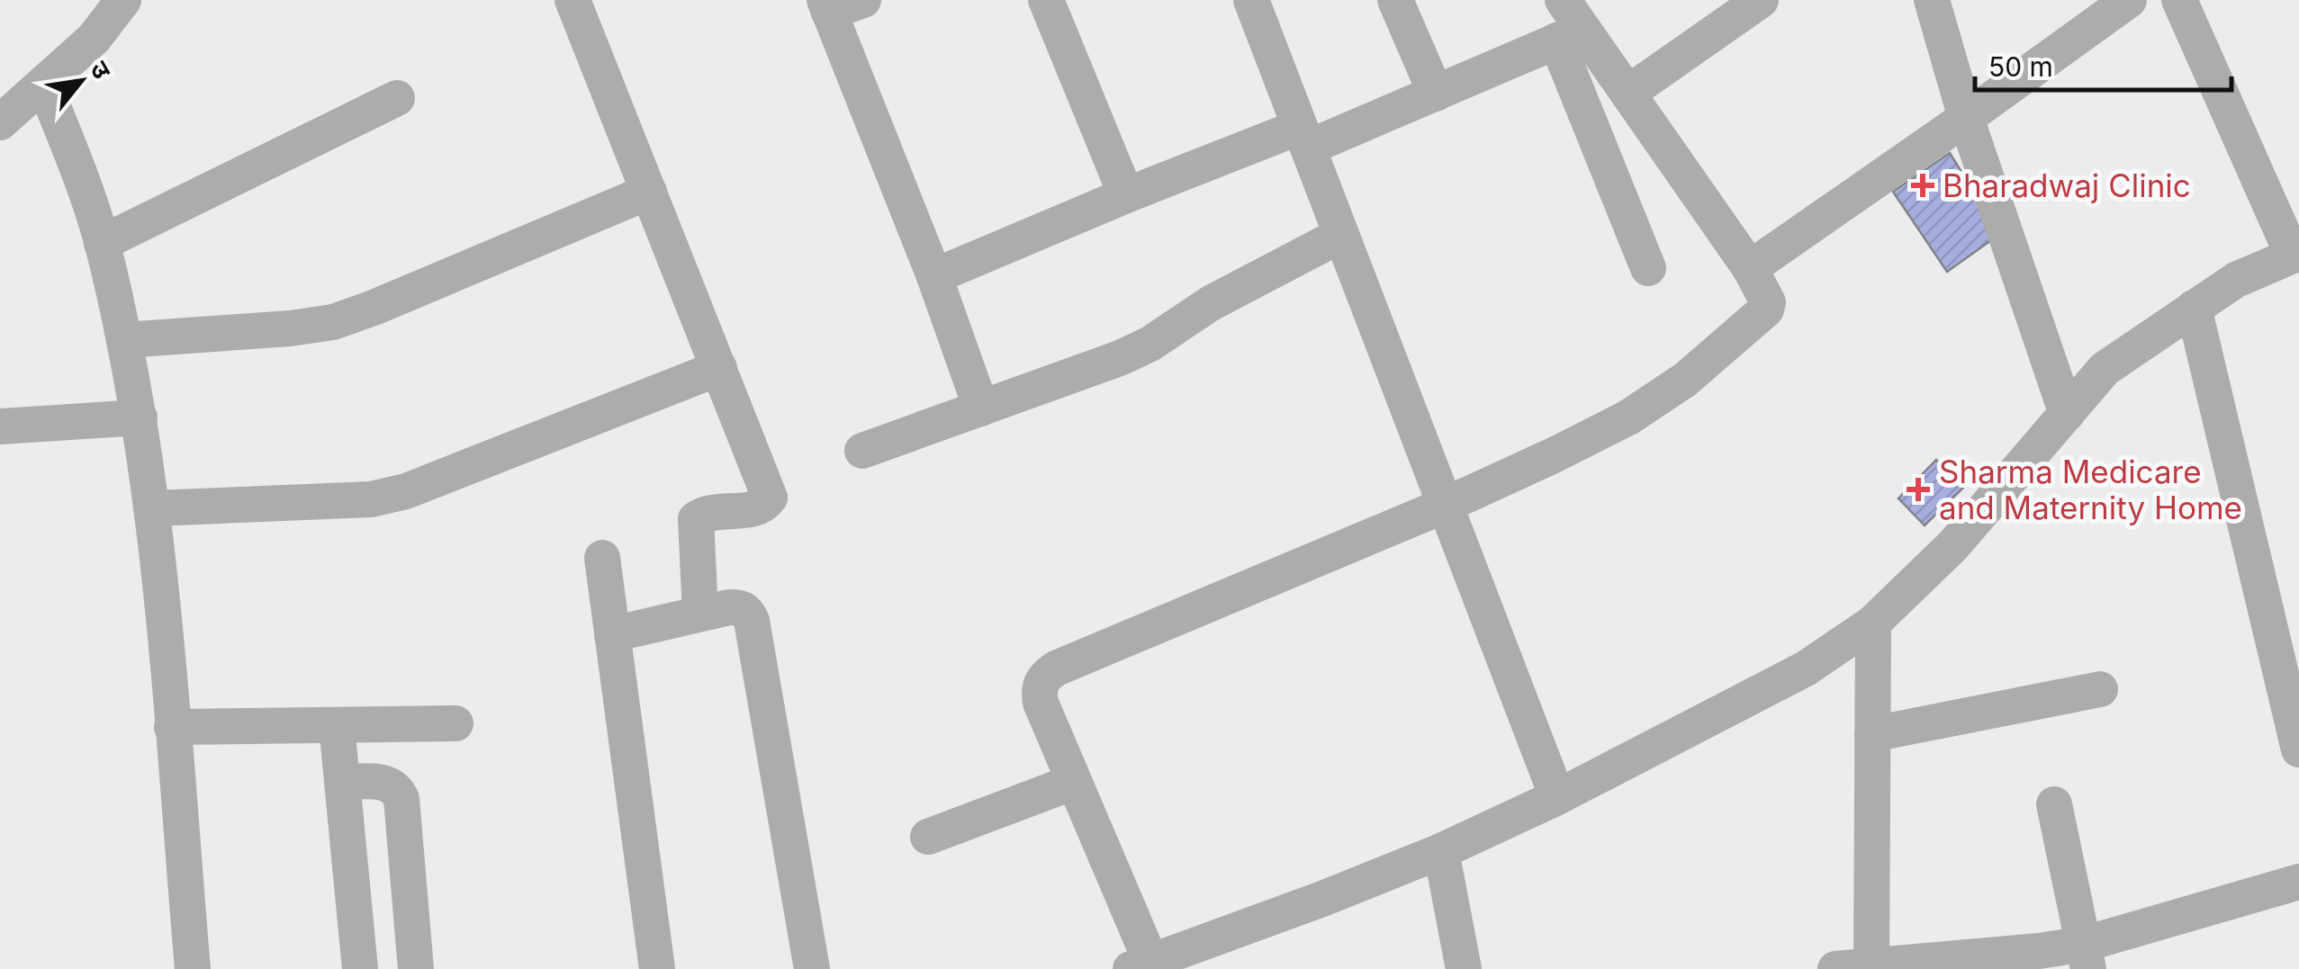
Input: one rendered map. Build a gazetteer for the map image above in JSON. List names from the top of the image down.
{
  "places": {
    "health": ["Bharadwaj Clinic", "Sharma Medicare and Maternity Home"]
  },
  "scale_bar": "50 m",
  "north": "top right"
}
